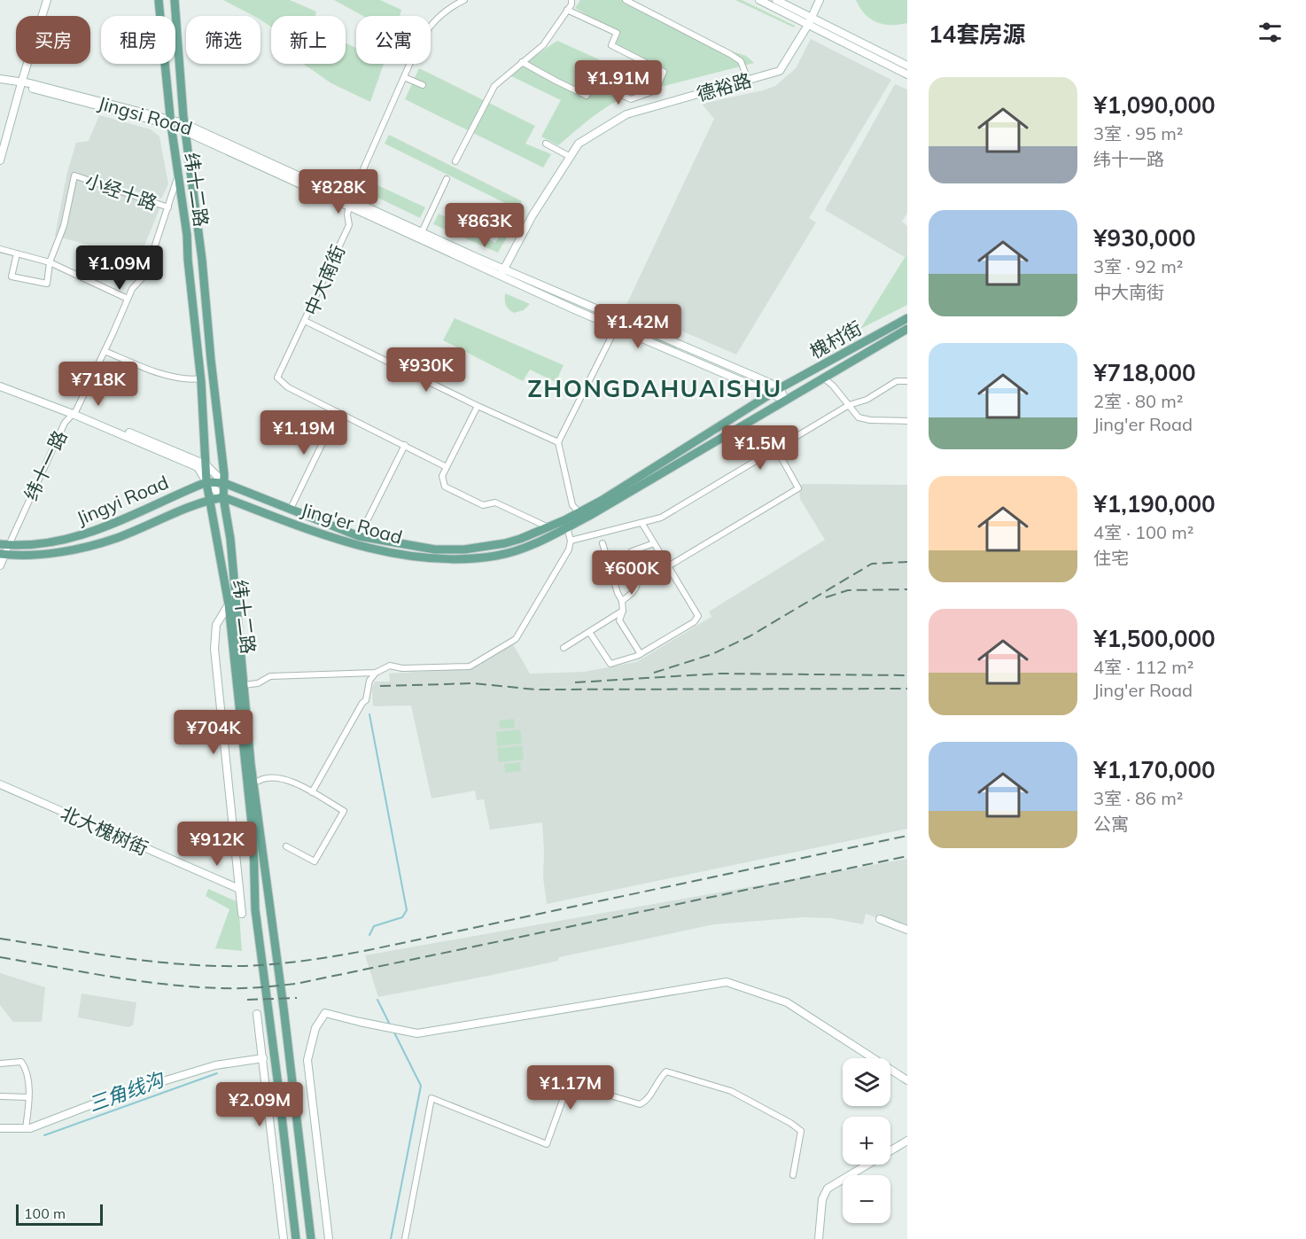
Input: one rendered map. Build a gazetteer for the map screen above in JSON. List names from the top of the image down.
{
  "streets": {
    "main road": [
      "纬十二路",
      "槐村街",
      "Jingyi Road",
      "Jing'er Road"
    ],
    "street": [
      "德裕路",
      "Jingsi Road",
      "小经十路",
      "中大南街",
      "纬十一路",
      "北大槐树街"
    ]
  },
  "crossings": [
    ["德裕路", "Jingsi Road"],
    ["Jingsi Road", "纬十二路"],
    ["Jingsi Road", "中大南街"],
    ["Jingsi Road", "槐村街"],
    ["Jingsi Road", "Jing'er Road"],
    ["纬十二路", "纬十一路"],
    ["纬十二路", "Jingyi Road"],
    ["纬十二路", "Jing'er Road"],
    ["小经十路", "纬十一路"],
    ["槐村街", "Jing'er Road"],
    ["纬十一路", "Jingyi Road"],
    ["纬十一路", "Jing'er Road"],
    ["Jingyi Road", "Jing'er Road"]
  ],
  "districts": ["ZHONGDAHUAISHU"],
  "water": ["三角线沟"],
  "scale_bar": "100 m",
  "page": {
    "heading": "14套房源",
    "chip": [
      "买房",
      "租房",
      "筛选",
      "新上",
      "公寓"
    ],
    "price": [
      "¥1.91M",
      "¥828K",
      "¥863K",
      "¥1.09M",
      "¥1.42M",
      "¥930K",
      "¥718K",
      "¥1.19M",
      "¥1.5M",
      "¥600K",
      "¥704K",
      "¥912K",
      "¥1.17M",
      "¥2.09M"
    ],
    "list": [
      {
        "name": "¥1,090,000",
        "note": "3室 · 95 m² · 纬十一路"
      },
      {
        "name": "¥930,000",
        "note": "3室 · 92 m² · 中大南街"
      },
      {
        "name": "¥718,000",
        "note": "2室 · 80 m² · Jing'er Road"
      },
      {
        "name": "¥1,190,000",
        "note": "4室 · 100 m² · 住宅"
      },
      {
        "name": "¥1,500,000",
        "note": "4室 · 112 m² · Jing'er Road"
      },
      {
        "name": "¥1,170,000",
        "note": "3室 · 86 m² · 公寓"
      }
    ],
    "map_buttons": ["+", "−"],
    "scale": "100 m"
  }
}
